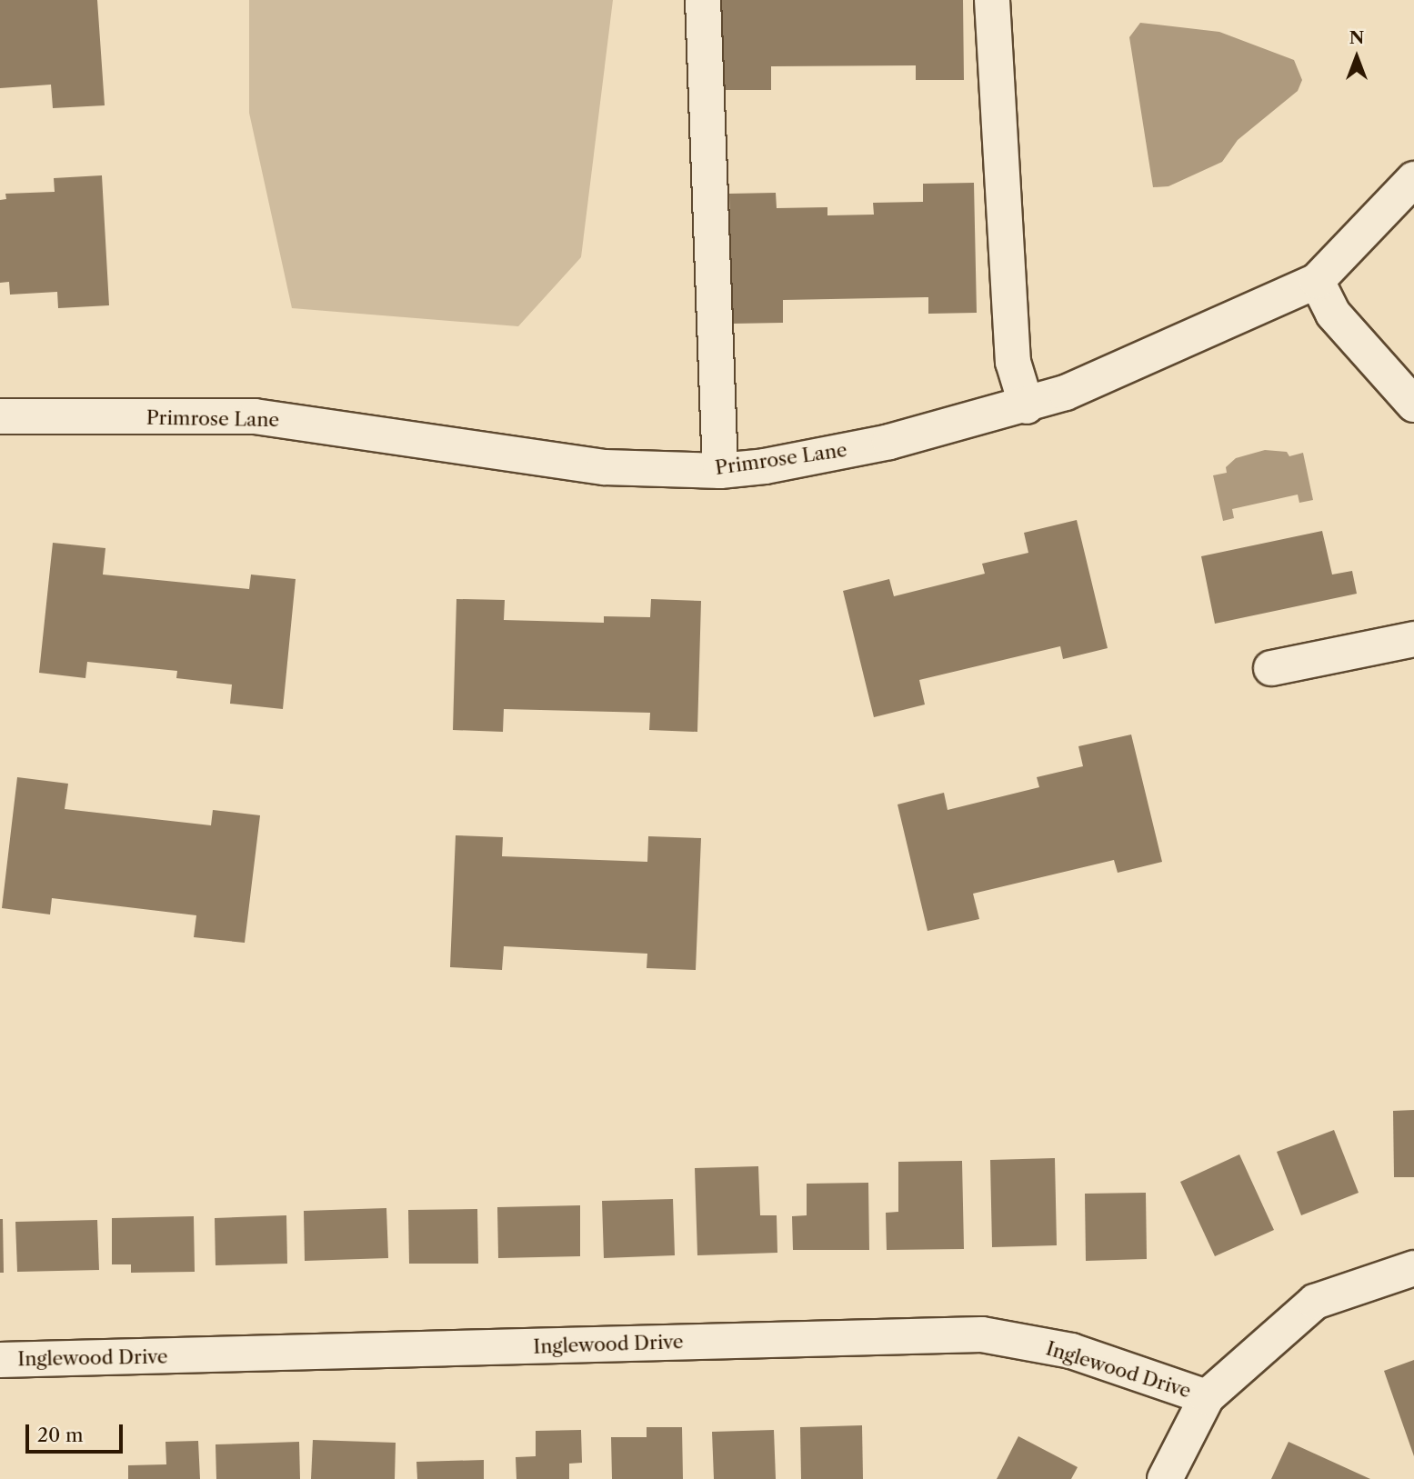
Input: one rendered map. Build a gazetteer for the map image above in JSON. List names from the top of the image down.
{
  "streets": {
    "street": ["Primrose Lane", "Inglewood Drive"]
  },
  "scale_bar": "20 m",
  "north": "top"
}
